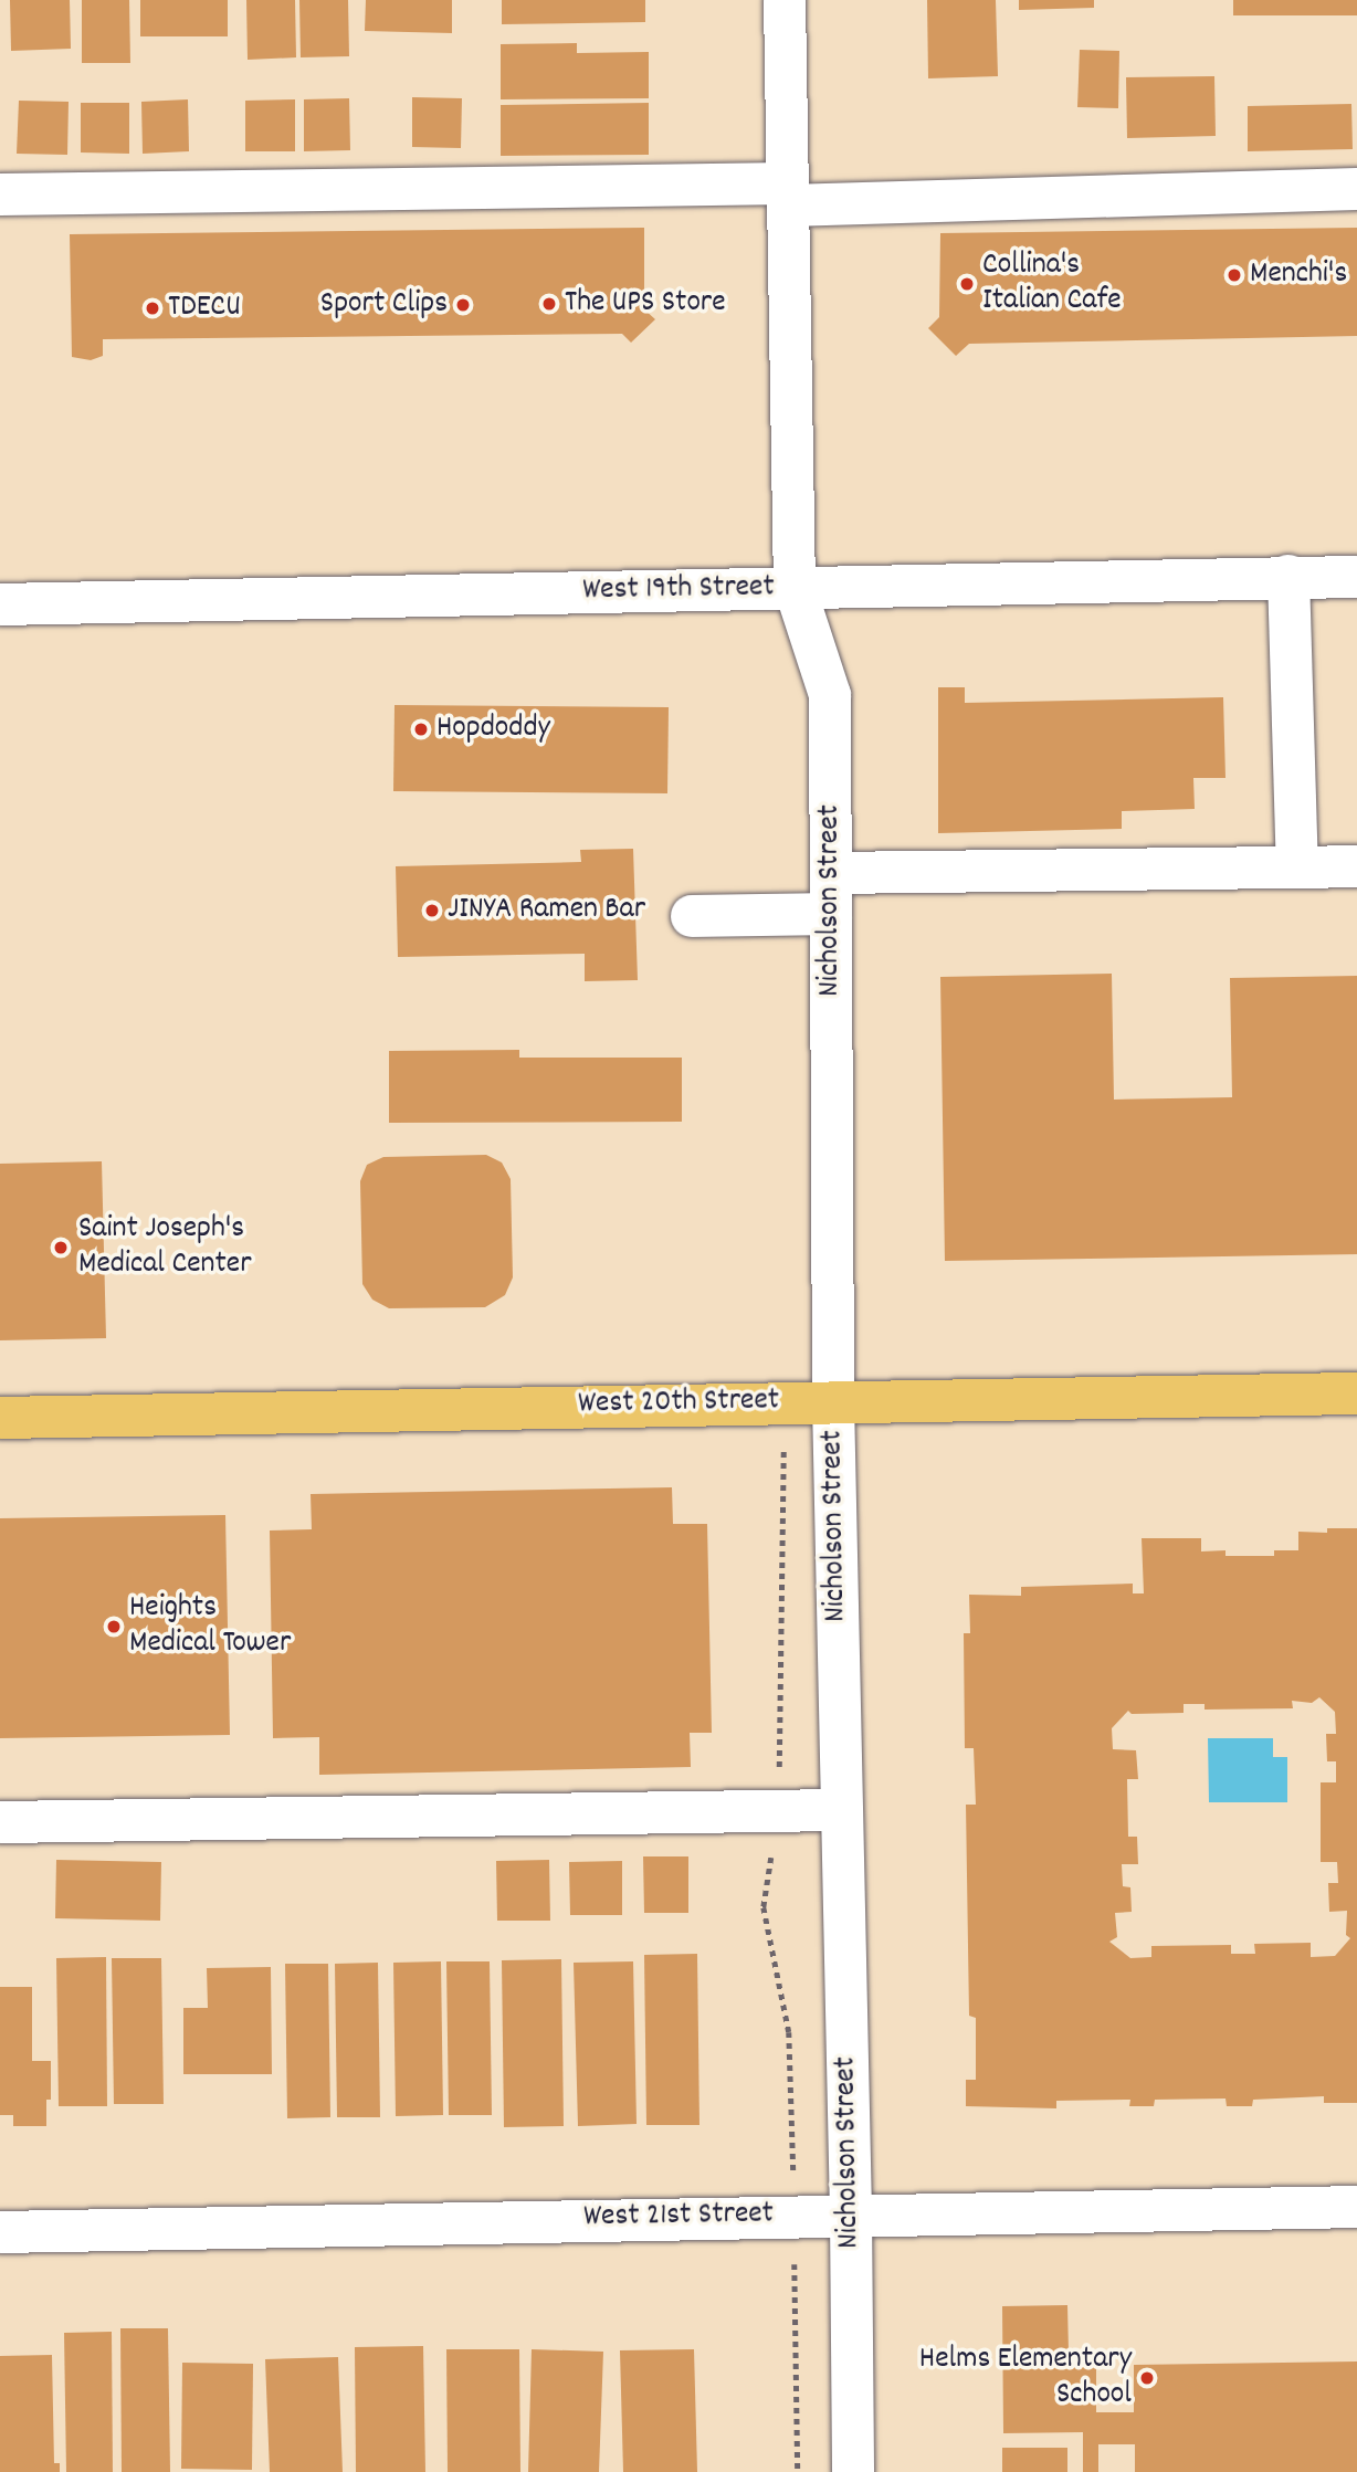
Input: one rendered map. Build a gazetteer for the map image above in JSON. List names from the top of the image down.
{
  "streets": {
    "main road": ["West 20th Street"],
    "street": ["West 19th Street", "Nicholson Street", "West 21st Street"]
  },
  "crossings": [
    ["West 19th Street", "Nicholson Street"],
    ["Nicholson Street", "West 20th Street"],
    ["Nicholson Street", "West 21st Street"]
  ],
  "places": [
    "Menchi's",
    "Collina's Italian Cafe",
    "The UPS Store",
    "Sport Clips",
    "TDECU",
    "Hopdoddy",
    "JINYA Ramen Bar",
    "Saint Joseph's Medical Center",
    "Heights Medical Tower",
    "Helms Elementary School"
  ]
}
